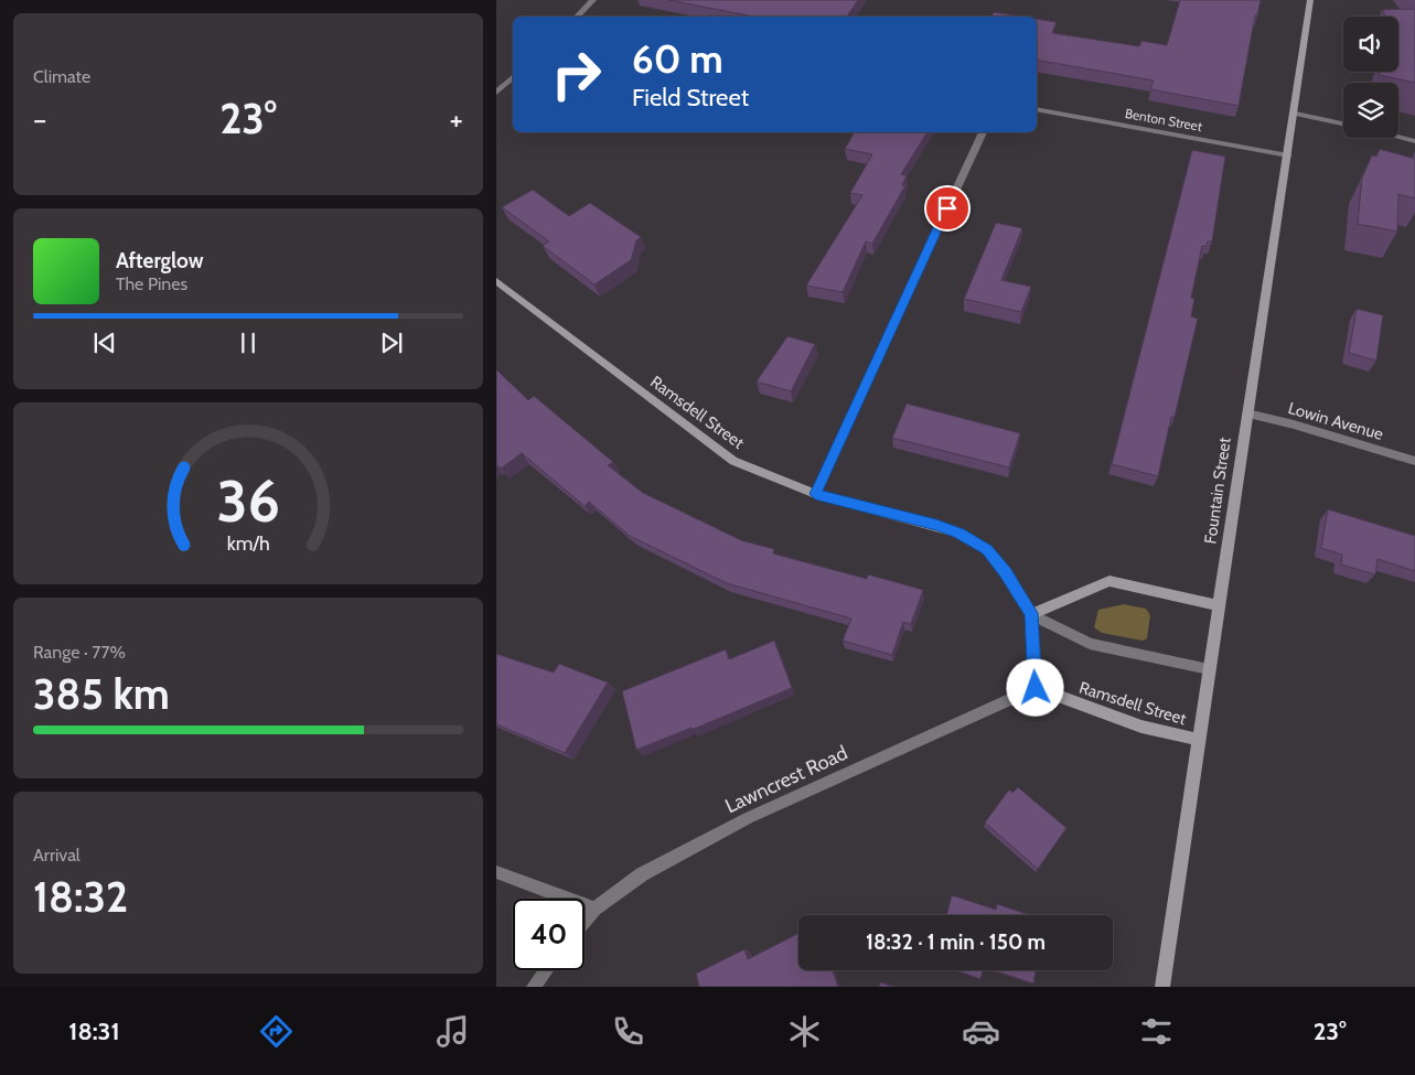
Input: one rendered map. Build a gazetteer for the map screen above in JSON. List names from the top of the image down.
{
  "streets": {
    "main road": ["Ramsdell Street", "Fountain Street"],
    "street": ["Benton Street", "Lowin Avenue", "Lawncrest Road"]
  },
  "crossings": [
    ["Benton Street", "Fountain Street"],
    ["Ramsdell Street", "Fountain Street"],
    ["Ramsdell Street", "Lawncrest Road"],
    ["Lowin Avenue", "Fountain Street"]
  ],
  "page": {
    "tile": [
      "Climate",
      ["Range · 77%", "385 km"],
      ["Arrival", "18:32"]
    ],
    "turn": ["60 m", "Field Street"],
    "heat": ["−", "23°", "+"],
    "song": ["Afterglow", "The Pines"],
    "limit": "40",
    "trip": "18:32 · 1 min · 150 m",
    "tabs": ["18:31", "23°"],
    "gauge": ["36", "km/h"]
  }
}
